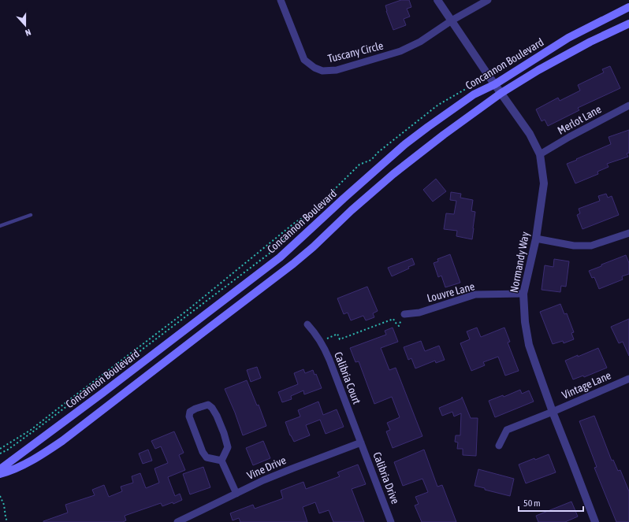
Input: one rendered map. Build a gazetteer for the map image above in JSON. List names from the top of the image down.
{
  "streets": {
    "main road": ["Concannon Boulevard"],
    "street": [
      "Tuscany Circle",
      "Merlot Lane",
      "Normandy Way",
      "Louvre Lane",
      "Calibria Court",
      "Vintage Lane",
      "Vine Drive",
      "Calibria Drive"
    ]
  },
  "crossings": [
    ["Tuscany Circle", "Normandy Way"],
    ["Concannon Boulevard", "Normandy Way"],
    ["Merlot Lane", "Normandy Way"],
    ["Normandy Way", "Louvre Lane"],
    ["Normandy Way", "Vintage Lane"],
    ["Calibria Court", "Vine Drive"],
    ["Calibria Court", "Calibria Drive"],
    ["Vine Drive", "Calibria Drive"]
  ],
  "scale_bar": "50 m",
  "north": "bottom"
}
